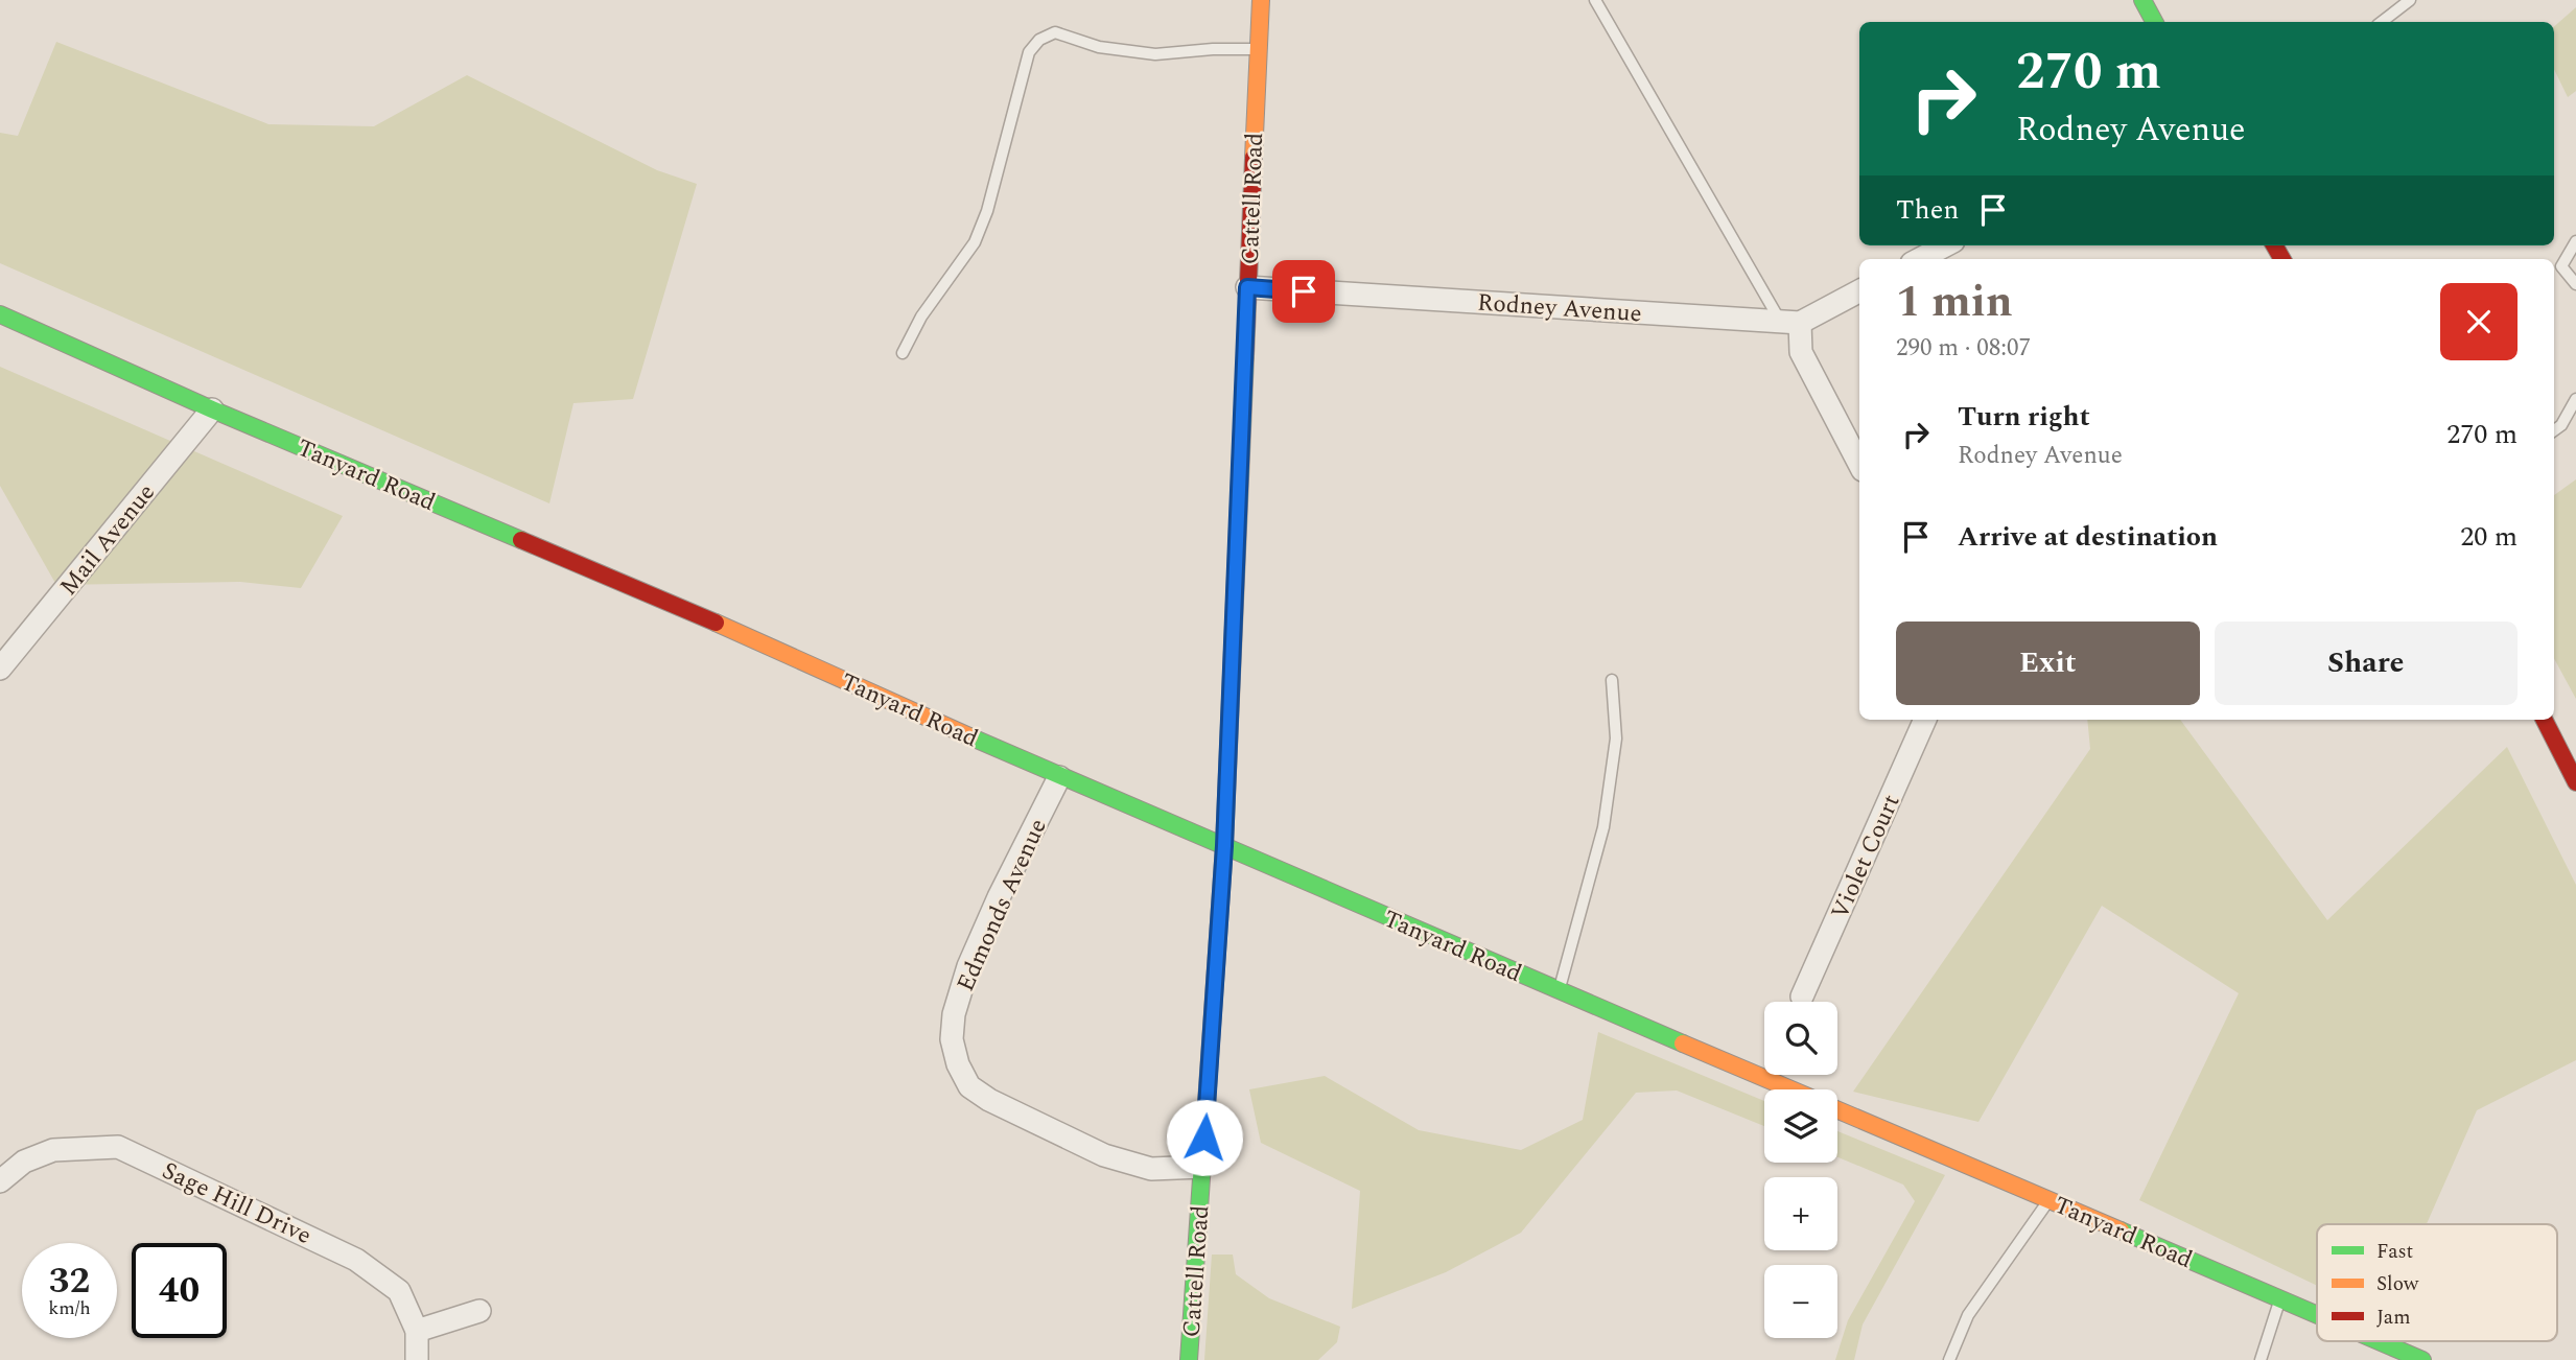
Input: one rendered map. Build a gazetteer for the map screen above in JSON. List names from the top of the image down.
{
  "streets": {
    "street": [
      "Cattell Road",
      "Rodney Avenue",
      "Tanyard Road",
      "Mail Avenue",
      "Violet Court",
      "Edmonds Avenue",
      "Sage Hill Drive"
    ]
  },
  "crossings": [
    ["Cattell Road", "Rodney Avenue"],
    ["Cattell Road", "Tanyard Road"],
    ["Cattell Road", "Edmonds Avenue"],
    ["Tanyard Road", "Mail Avenue"],
    ["Tanyard Road", "Edmonds Avenue"]
  ],
  "legend": ["Fast", "Slow", "Jam"],
  "page": {
    "turn": ["270 m", "Rodney Avenue"],
    "then": "Then",
    "heading": ["1 min", "290 m · 08:07"],
    "list": [
      {
        "name": "Turn right",
        "note": "Rodney Avenue",
        "value": "270 m"
      },
      {
        "name": "Arrive at destination",
        "value": "20 m"
      }
    ],
    "buttons": ["Exit", "Share"],
    "map_buttons": ["+", "−"],
    "speed": "32 km/h",
    "limit": "40"
  }
}
